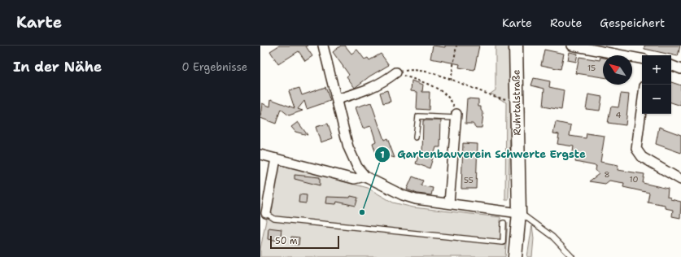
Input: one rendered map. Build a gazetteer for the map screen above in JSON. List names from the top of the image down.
{
  "streets": {
    "main road": ["Ruhrtalstraße"]
  },
  "places": ["Gartenbauverein Schwerte Ergste"],
  "house_numbers": [
    "15",
    "4",
    "8",
    "10",
    "55"
  ],
  "scale_bar": "50 m",
  "north": "top left",
  "page": {
    "header": "Karte",
    "nav": ["Karte", "Route", "Gespeichert"],
    "heading": ["In der Nähe", "0 Ergebnisse"],
    "map_buttons": ["+", "−"],
    "scale": "50 m"
  }
}
